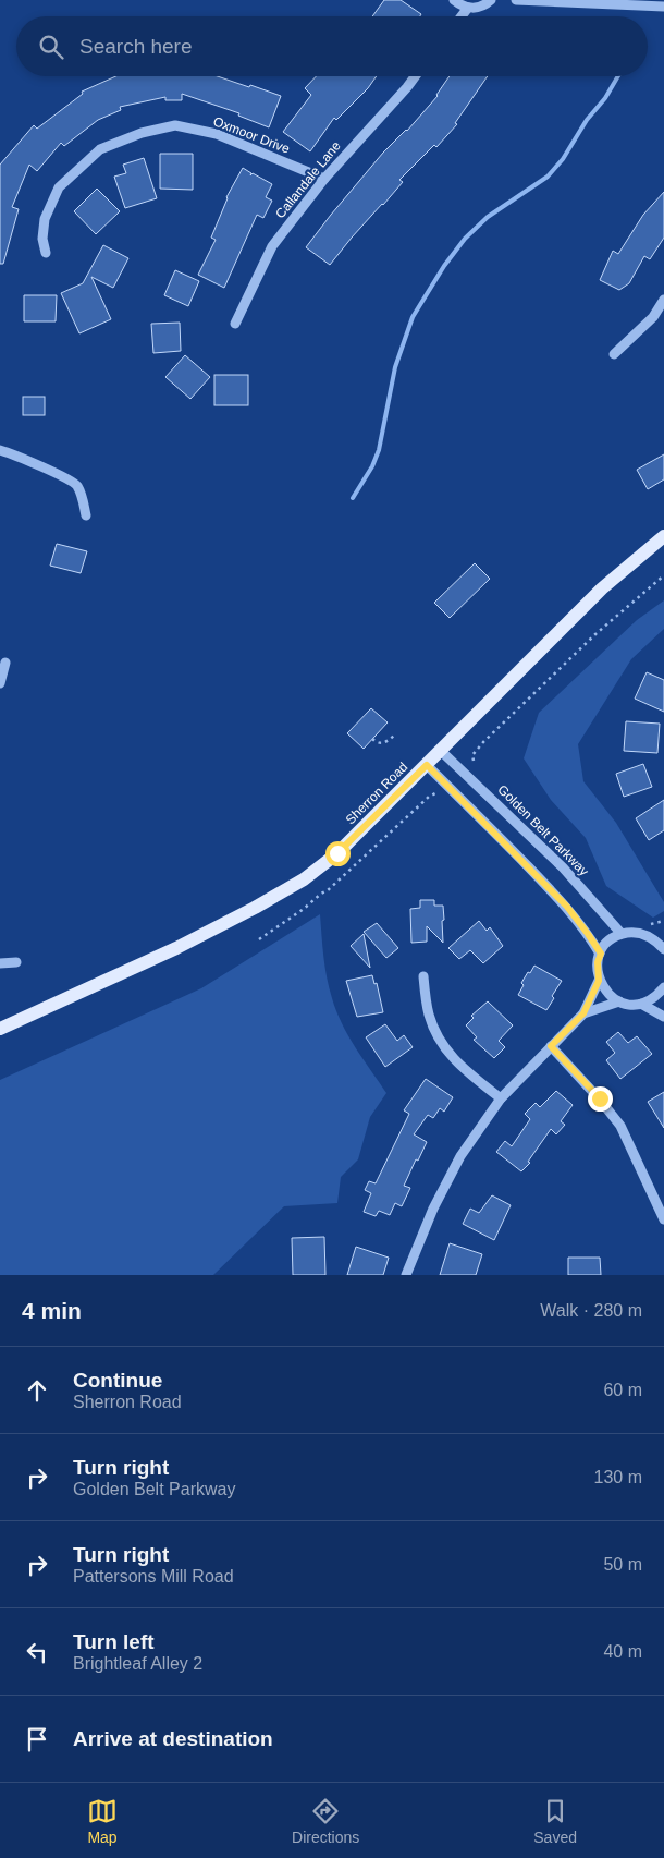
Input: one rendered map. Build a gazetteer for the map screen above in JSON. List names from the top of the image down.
{
  "streets": {
    "main road": ["Sherron Road"],
    "street": ["Oxmoor Drive", "Callandale Lane", "Golden Belt Parkway"]
  },
  "crossings": [
    ["Oxmoor Drive", "Callandale Lane"],
    ["Sherron Road", "Golden Belt Parkway"]
  ],
  "page": {
    "search": "Search here",
    "heading": ["4 min", "Walk · 280 m"],
    "list": [
      ["Continue", "Sherron Road", "60 m"],
      ["Turn right", "Golden Belt Parkway", "130 m"],
      ["Turn right", "Pattersons Mill Road", "50 m"],
      ["Turn left", "Brightleaf Alley 2", "40 m"],
      "Arrive at destination"
    ],
    "nav": ["Map", "Directions", "Saved"]
  }
}
